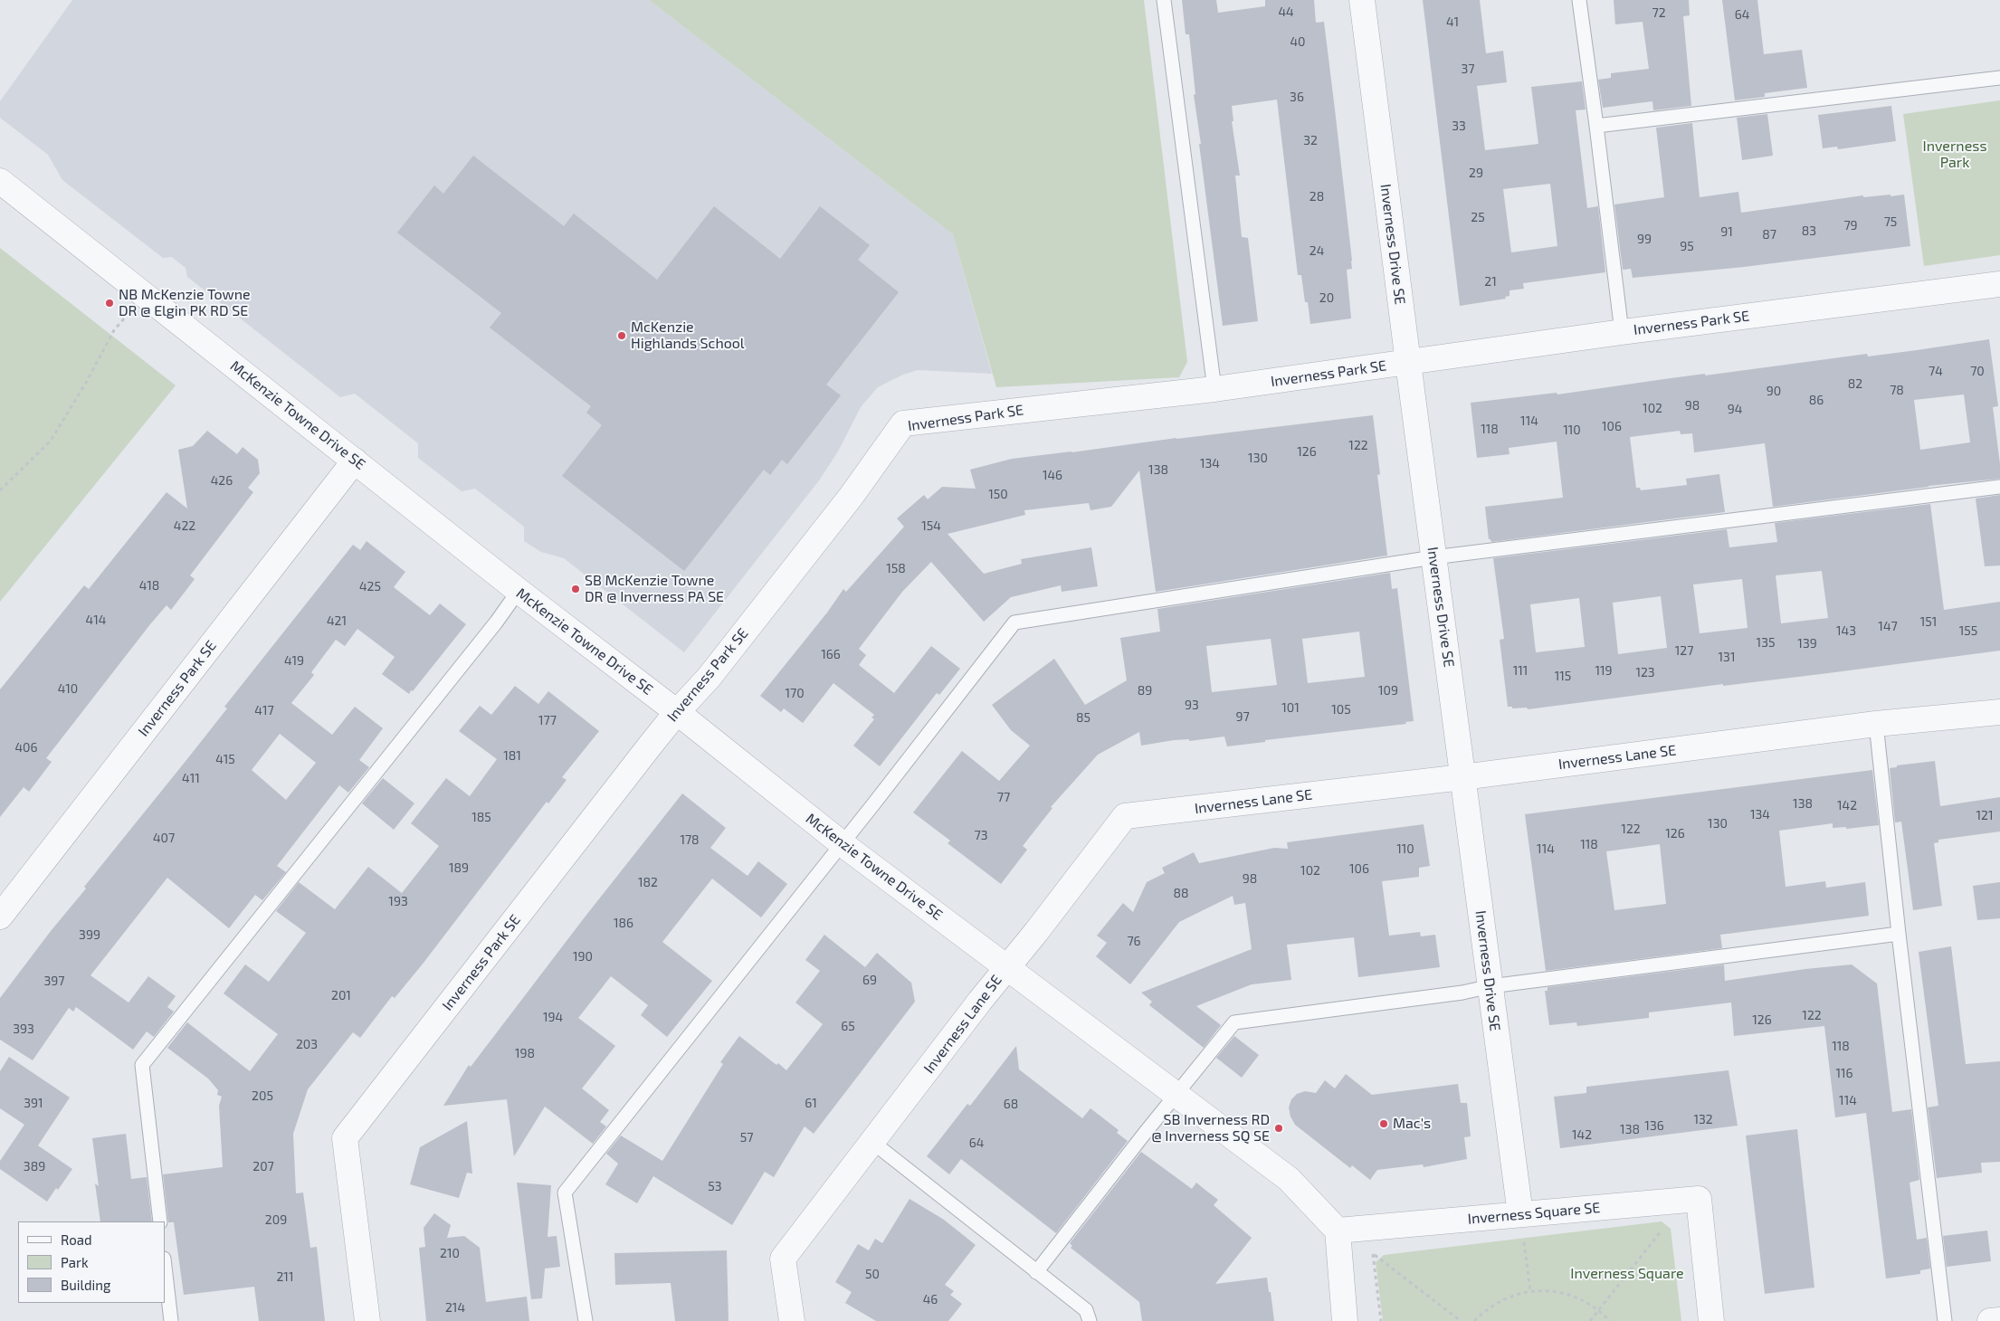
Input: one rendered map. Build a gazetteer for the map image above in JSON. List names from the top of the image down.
{
  "streets": {
    "street": [
      "Inverness Drive SE",
      "Inverness Park SE",
      "McKenzie Towne Drive SE",
      "Inverness Lane SE",
      "Inverness Square SE"
    ]
  },
  "crossings": [
    ["Inverness Drive SE", "Inverness Park SE"],
    ["Inverness Drive SE", "Inverness Lane SE"],
    ["Inverness Drive SE", "Inverness Square SE"],
    ["Inverness Park SE", "McKenzie Towne Drive SE"],
    ["McKenzie Towne Drive SE", "Inverness Lane SE"],
    ["McKenzie Towne Drive SE", "Inverness Square SE"]
  ],
  "parks": ["Inverness Park", "Inverness Square"],
  "places": [
    "NB McKenzie Towne DR @ Elgin PK RD SE",
    "McKenzie Highlands School",
    "SB McKenzie Towne DR @ Inverness PA SE",
    "Mac's",
    "SB Inverness RD @ Inverness SQ SE"
  ],
  "house_numbers": [
    "44",
    "72",
    "64",
    "41",
    "40",
    "37",
    "36",
    "33",
    "32",
    "29",
    "28",
    "25",
    "75",
    "79",
    "83",
    "91",
    "87",
    "99",
    "95",
    "24",
    "21",
    "20",
    "74",
    "70",
    "82",
    "78",
    "90",
    "86",
    "98",
    "102",
    "94",
    "114",
    "106",
    "118",
    "110",
    "122",
    "126",
    "130",
    "134",
    "138",
    "146",
    "426",
    "150",
    "422",
    "154",
    "158",
    "418",
    "425",
    "414",
    "421",
    "151",
    "147",
    "143",
    "155",
    "135",
    "139",
    "127",
    "166",
    "131",
    "419",
    "111",
    "119",
    "123",
    "115",
    "410",
    "89",
    "109",
    "170",
    "93",
    "101",
    "105",
    "417",
    "97",
    "85",
    "177",
    "406",
    "181",
    "415",
    "411",
    "77",
    "138",
    "142",
    "134",
    "121",
    "185",
    "130",
    "122",
    "126",
    "73",
    "407",
    "178",
    "118",
    "110",
    "114",
    "189",
    "106",
    "102",
    "98",
    "182",
    "88",
    "193",
    "186",
    "399",
    "76",
    "190",
    "69",
    "397",
    "201",
    "122",
    "194",
    "126",
    "65",
    "393",
    "203",
    "118",
    "198",
    "116",
    "205",
    "114",
    "391",
    "61",
    "68",
    "132",
    "136",
    "138",
    "142",
    "57",
    "64",
    "389",
    "207",
    "53",
    "209",
    "210",
    "50",
    "211",
    "46",
    "214"
  ],
  "legend": ["Road", "Park", "Building"]
}
